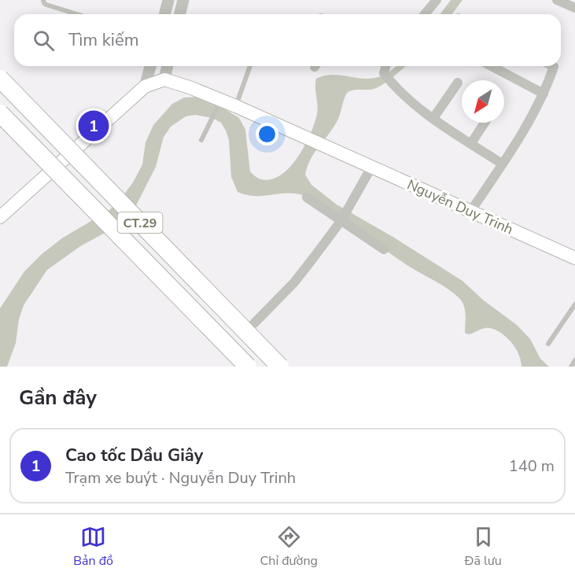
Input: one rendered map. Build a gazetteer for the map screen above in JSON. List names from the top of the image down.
{
  "streets": {
    "highway": ["CT.29"],
    "main road": ["Nguyễn Duy Trinh"]
  },
  "north": "bottom left",
  "page": {
    "search": "Tìm kiếm",
    "pins": "1",
    "heading": "Gần đây",
    "list": [
      {
        "mark": "1",
        "name": "Cao tốc Dầu Giây",
        "note": "Trạm xe buýt · Nguyễn Duy Trinh",
        "value": "140 m"
      }
    ],
    "nav": ["Bản đồ", "Chỉ đường", "Đã lưu"]
  }
}
